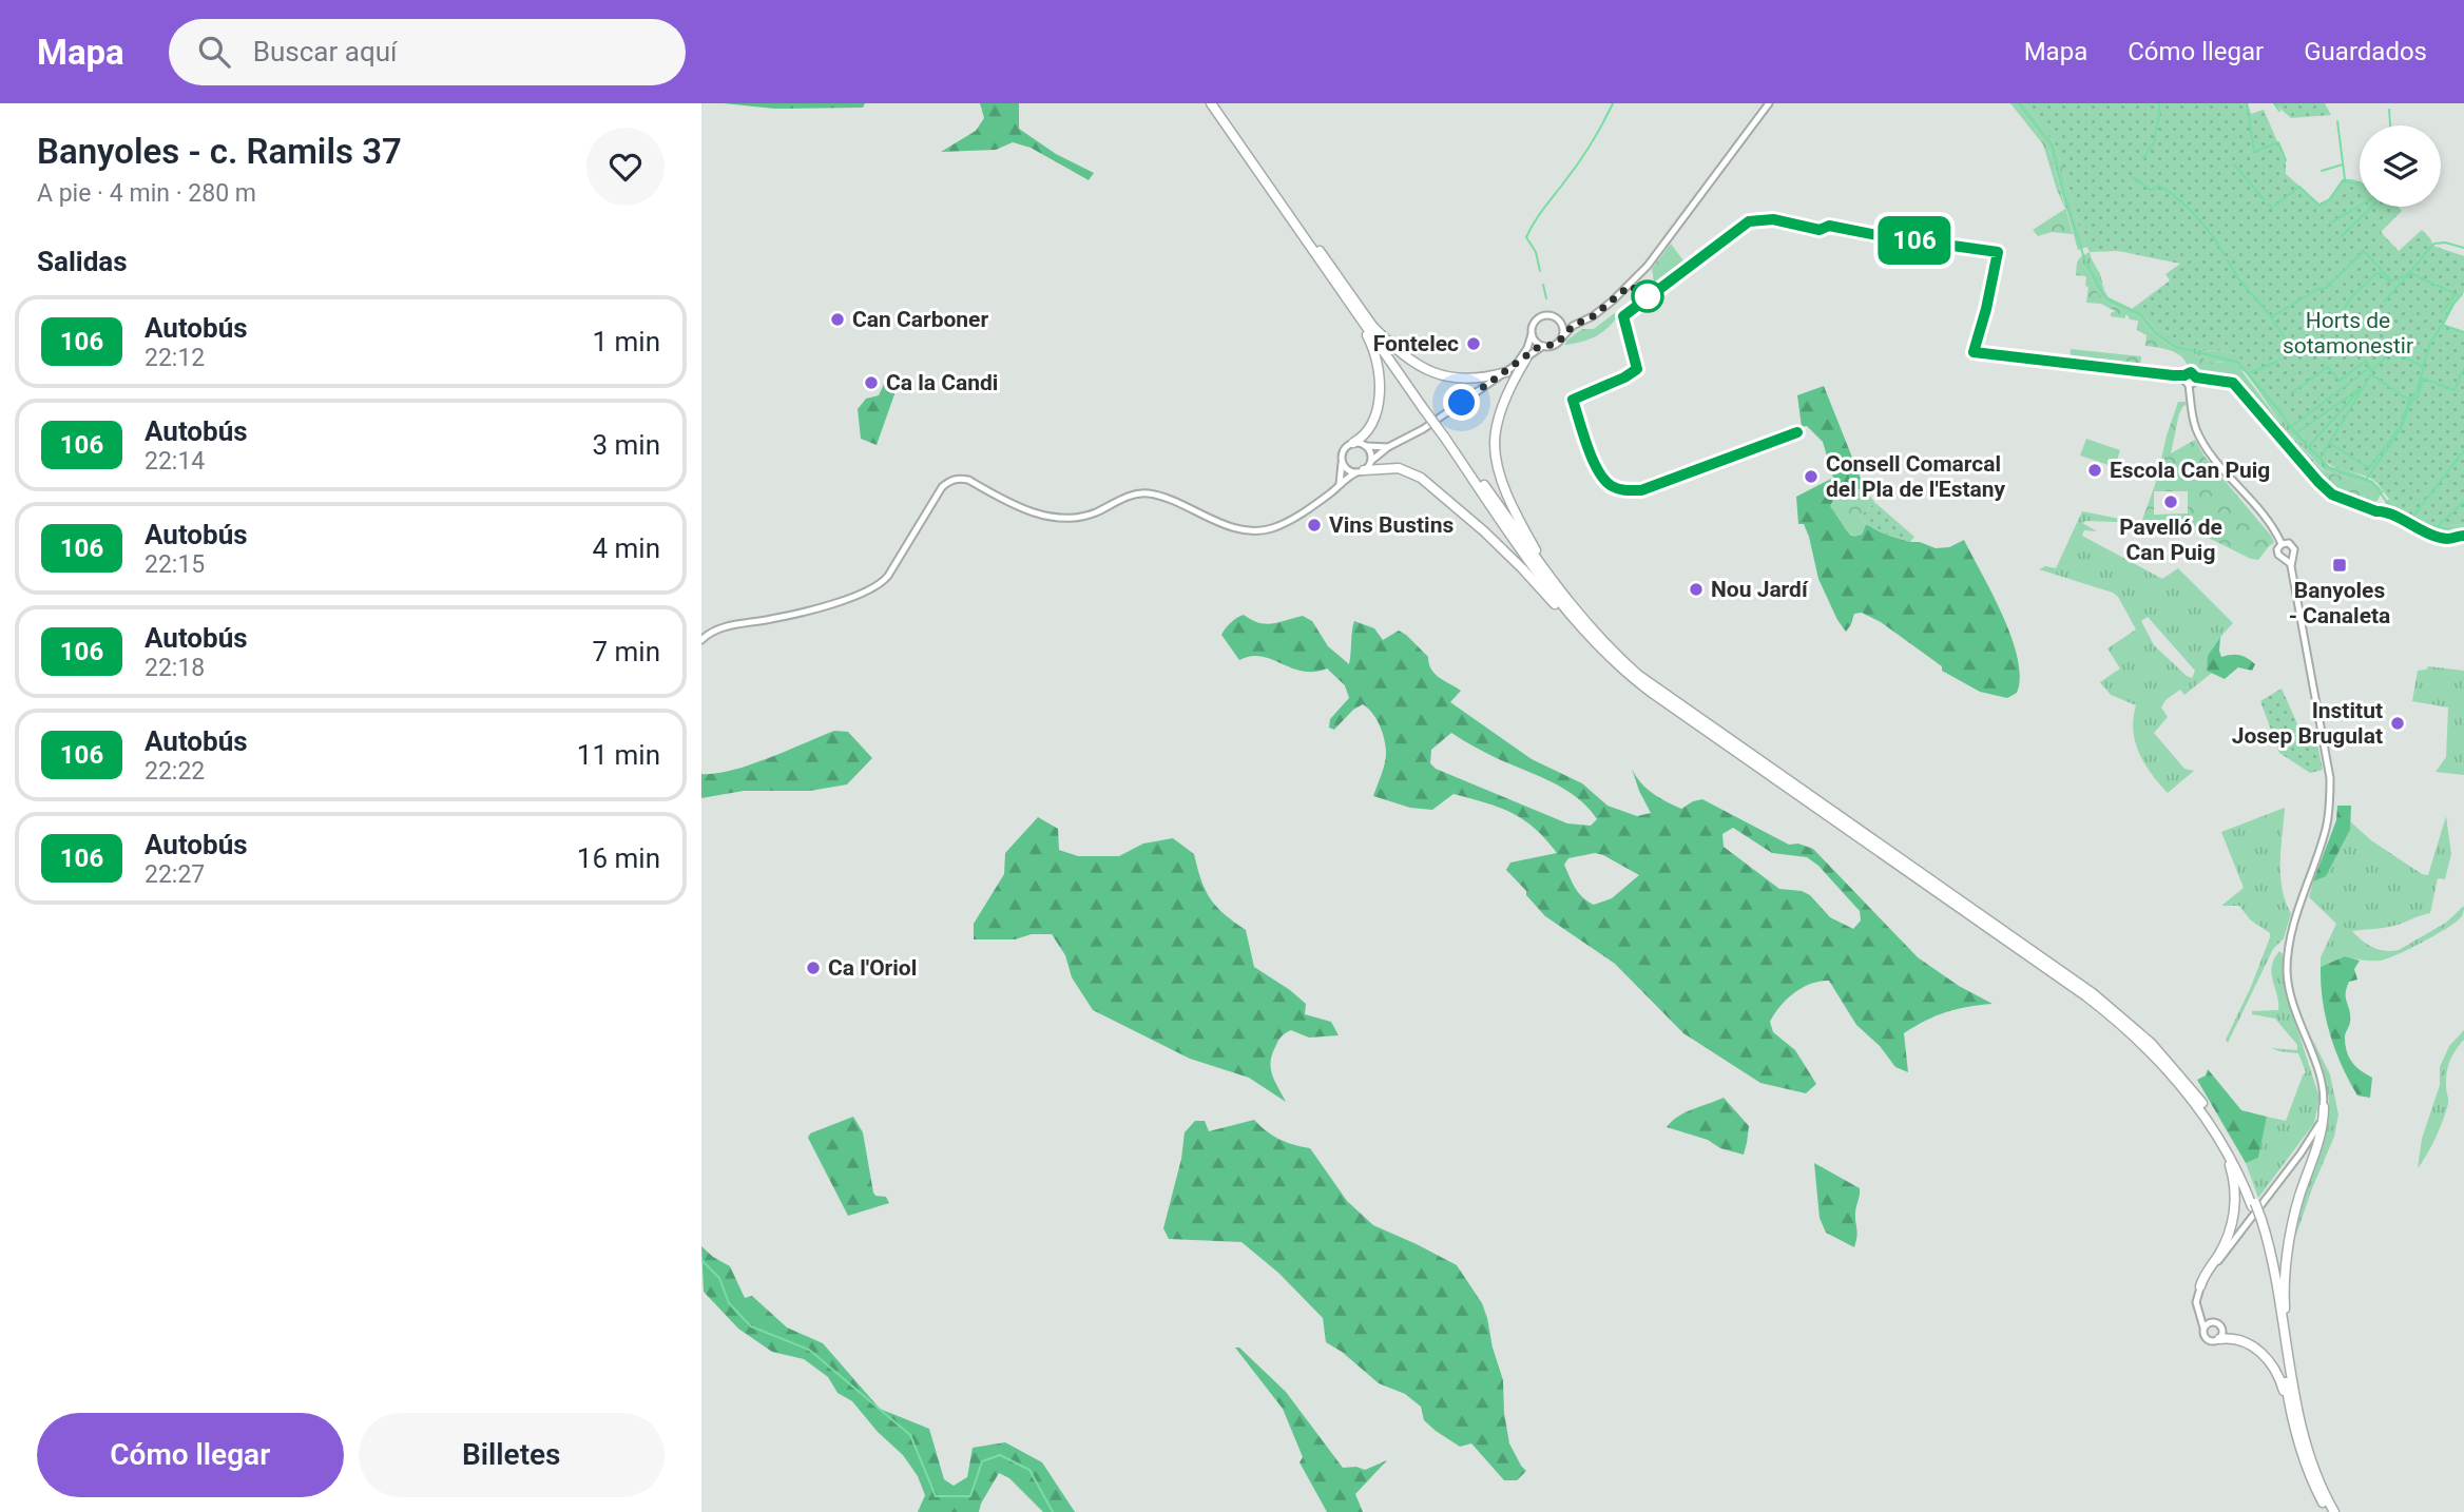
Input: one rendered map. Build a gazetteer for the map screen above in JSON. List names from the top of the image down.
{
  "parks": ["Horts de sotamonestir"],
  "places": {
    "other": [
      "Can Carboner",
      "Fontelec",
      "Ca la Candi",
      "Escola Can Puig",
      "Consell Comarcal del Pla de l'Estany",
      "Pavelló de Can Puig",
      "Vins Bustins",
      "Nou Jardí",
      "Institut Josep Brugulat",
      "Ca l'Oriol"
    ],
    "transit": ["Banyoles - Canaleta"]
  },
  "lines": ["bus line 106"],
  "page": {
    "header": "Mapa",
    "search": "Buscar aquí",
    "nav": ["Mapa", "Cómo llegar", "Guardados"],
    "heading": [
      ["Banyoles - c. Ramils 37", "A pie · 4 min · 280 m"],
      "Salidas"
    ],
    "on_map": "106",
    "list": [
      {
        "mark": "106",
        "name": "Autobús",
        "note": "22:12",
        "value": "1 min"
      },
      {
        "mark": "106",
        "name": "Autobús",
        "note": "22:14",
        "value": "3 min"
      },
      {
        "mark": "106",
        "name": "Autobús",
        "note": "22:15",
        "value": "4 min"
      },
      {
        "mark": "106",
        "name": "Autobús",
        "note": "22:18",
        "value": "7 min"
      },
      {
        "mark": "106",
        "name": "Autobús",
        "note": "22:22",
        "value": "11 min"
      },
      {
        "mark": "106",
        "name": "Autobús",
        "note": "22:27",
        "value": "16 min"
      }
    ],
    "buttons": ["Cómo llegar", "Billetes"]
  }
}
